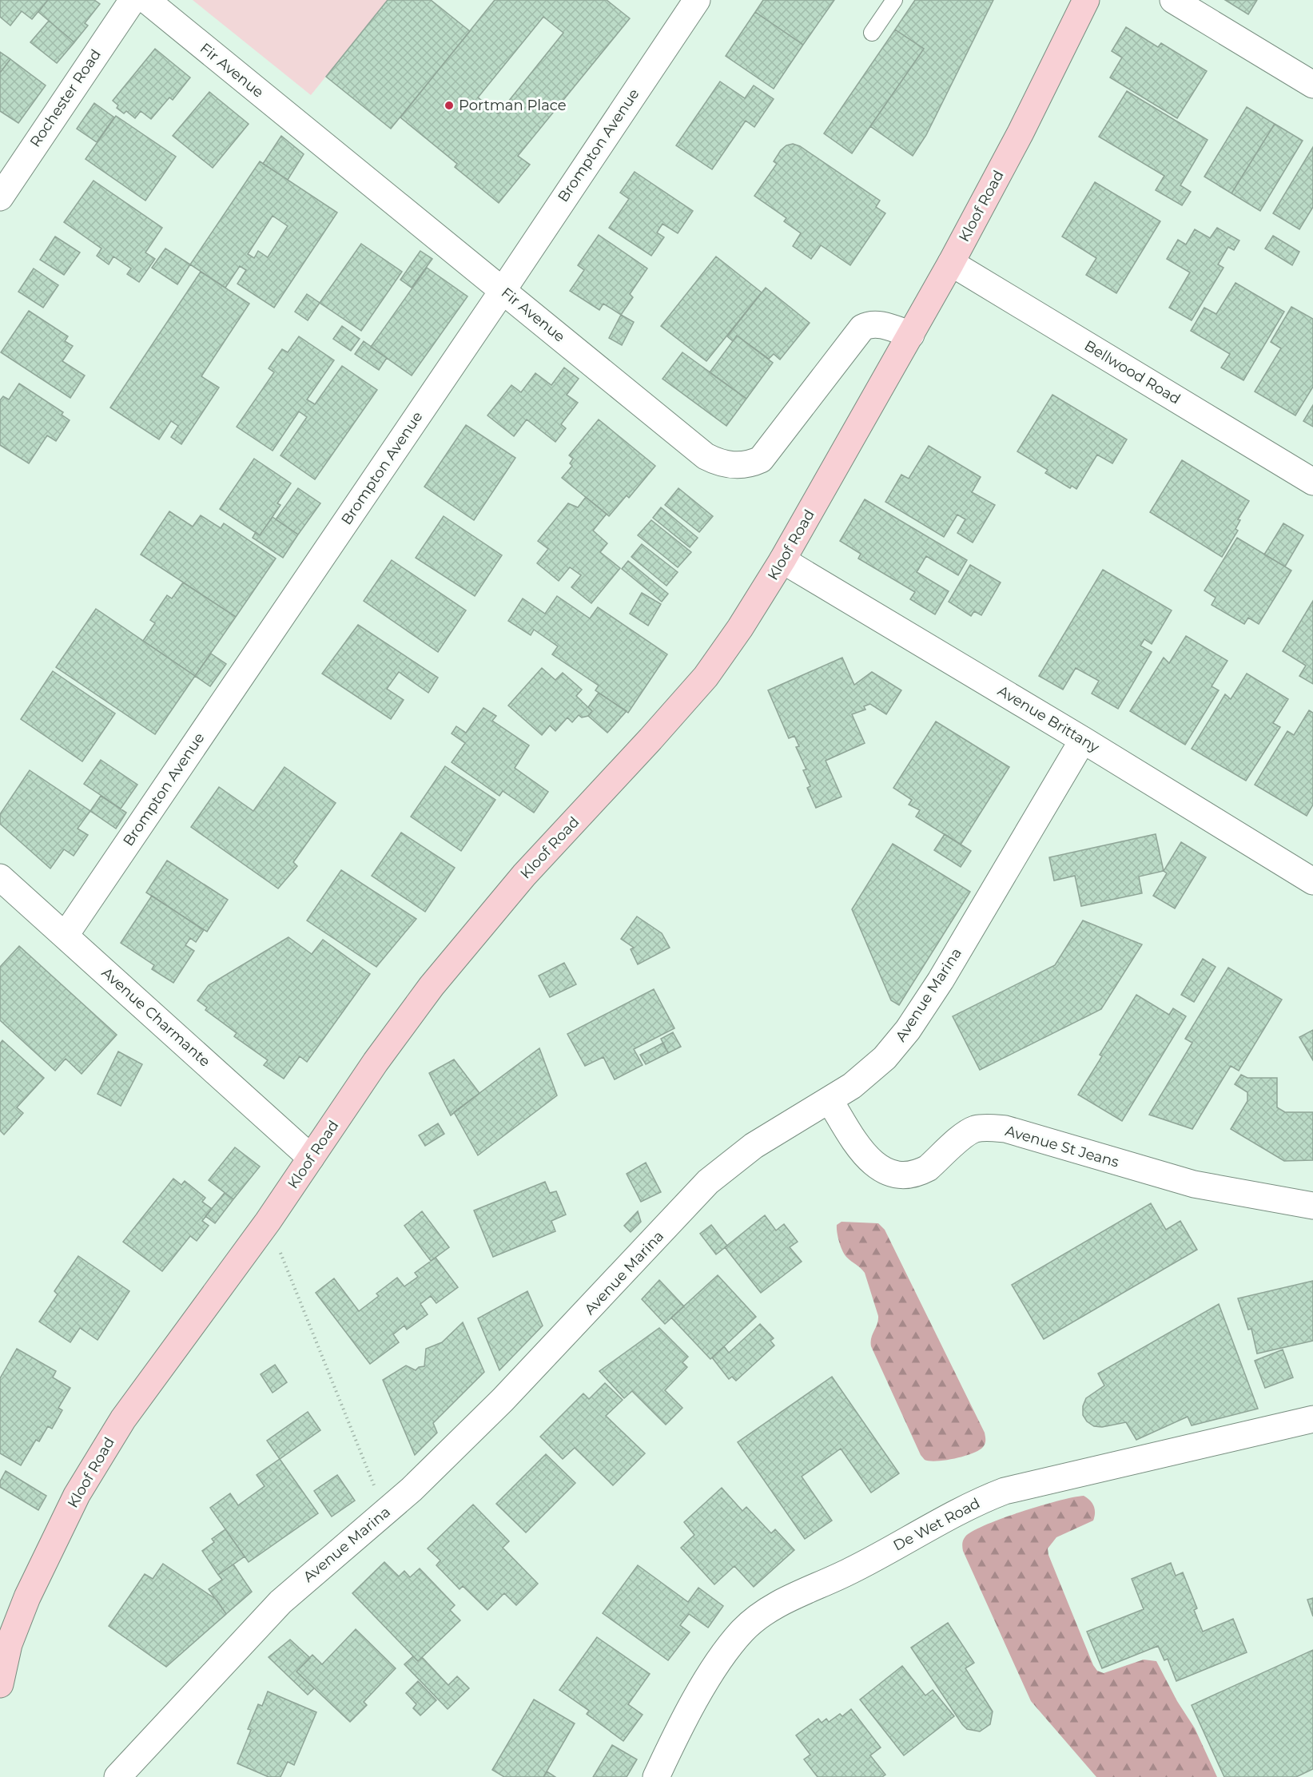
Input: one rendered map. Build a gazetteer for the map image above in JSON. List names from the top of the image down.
{
  "streets": {
    "main road": ["Kloof Road"],
    "street": [
      "Fir Avenue",
      "Rochester Road",
      "Brompton Avenue",
      "Bellwood Road",
      "Avenue Brittany",
      "Avenue Marina",
      "Avenue Charmante",
      "Avenue St Jeans",
      "De Wet Road"
    ]
  },
  "crossings": [
    ["Fir Avenue", "Brompton Avenue"],
    ["Fir Avenue", "Kloof Road"],
    ["Brompton Avenue", "Avenue Charmante"],
    ["Kloof Road", "Bellwood Road"],
    ["Kloof Road", "Avenue Brittany"],
    ["Kloof Road", "Avenue Charmante"],
    ["Avenue Brittany", "Avenue Marina"],
    ["Avenue Marina", "Avenue St Jeans"]
  ],
  "places": ["Portman Place"]
}
